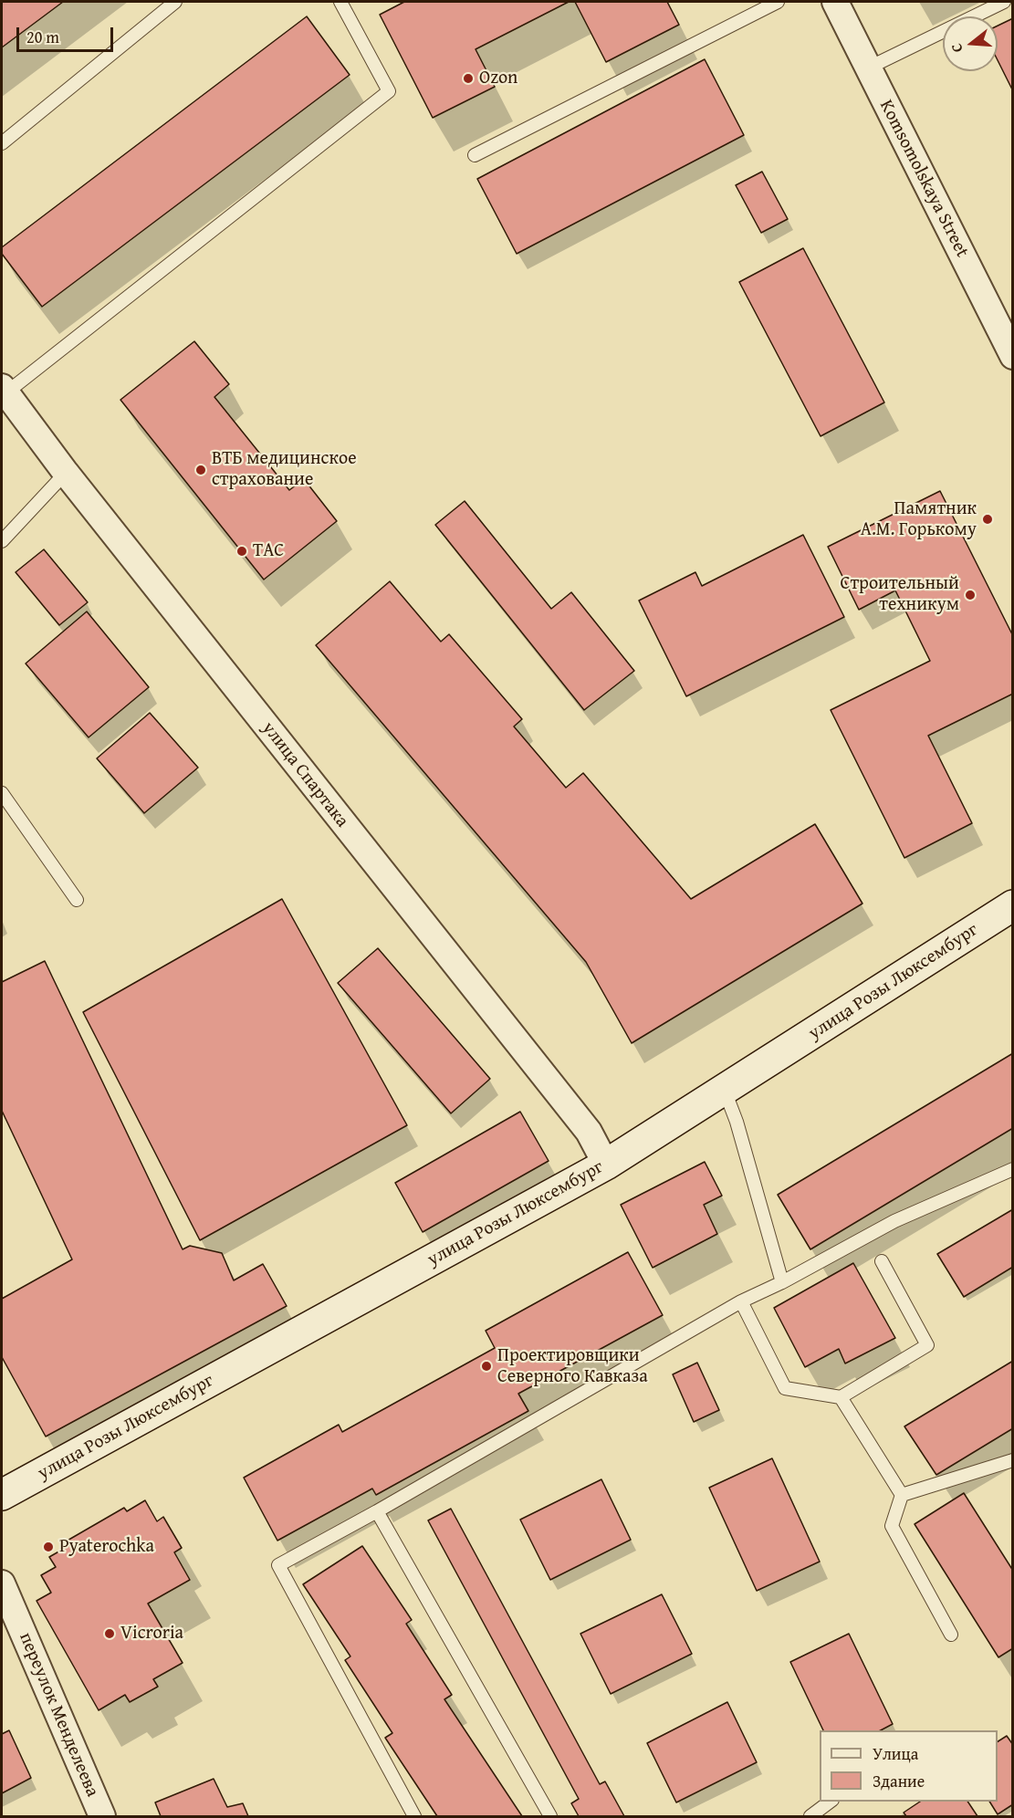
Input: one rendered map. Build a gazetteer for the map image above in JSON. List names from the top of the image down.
{
  "streets": {
    "street": [
      "Komsomolskaya Street",
      "улица Спартака",
      "улица Розы Люксембург",
      "переулок Менделеева"
    ]
  },
  "crossings": [
    ["улица Спартака", "улица Розы Люксембург"]
  ],
  "places": [
    "Ozon",
    "ВТБ медицинское страхование",
    "Памятник А.М. Горькому",
    "ТАС",
    "Строительный техникум",
    "Проектировщики Северного Кавказа",
    "Pyaterochka",
    "Vicroria"
  ],
  "legend": ["Улица", "Здание"],
  "scale_bar": "20 m",
  "north": "left"
}
